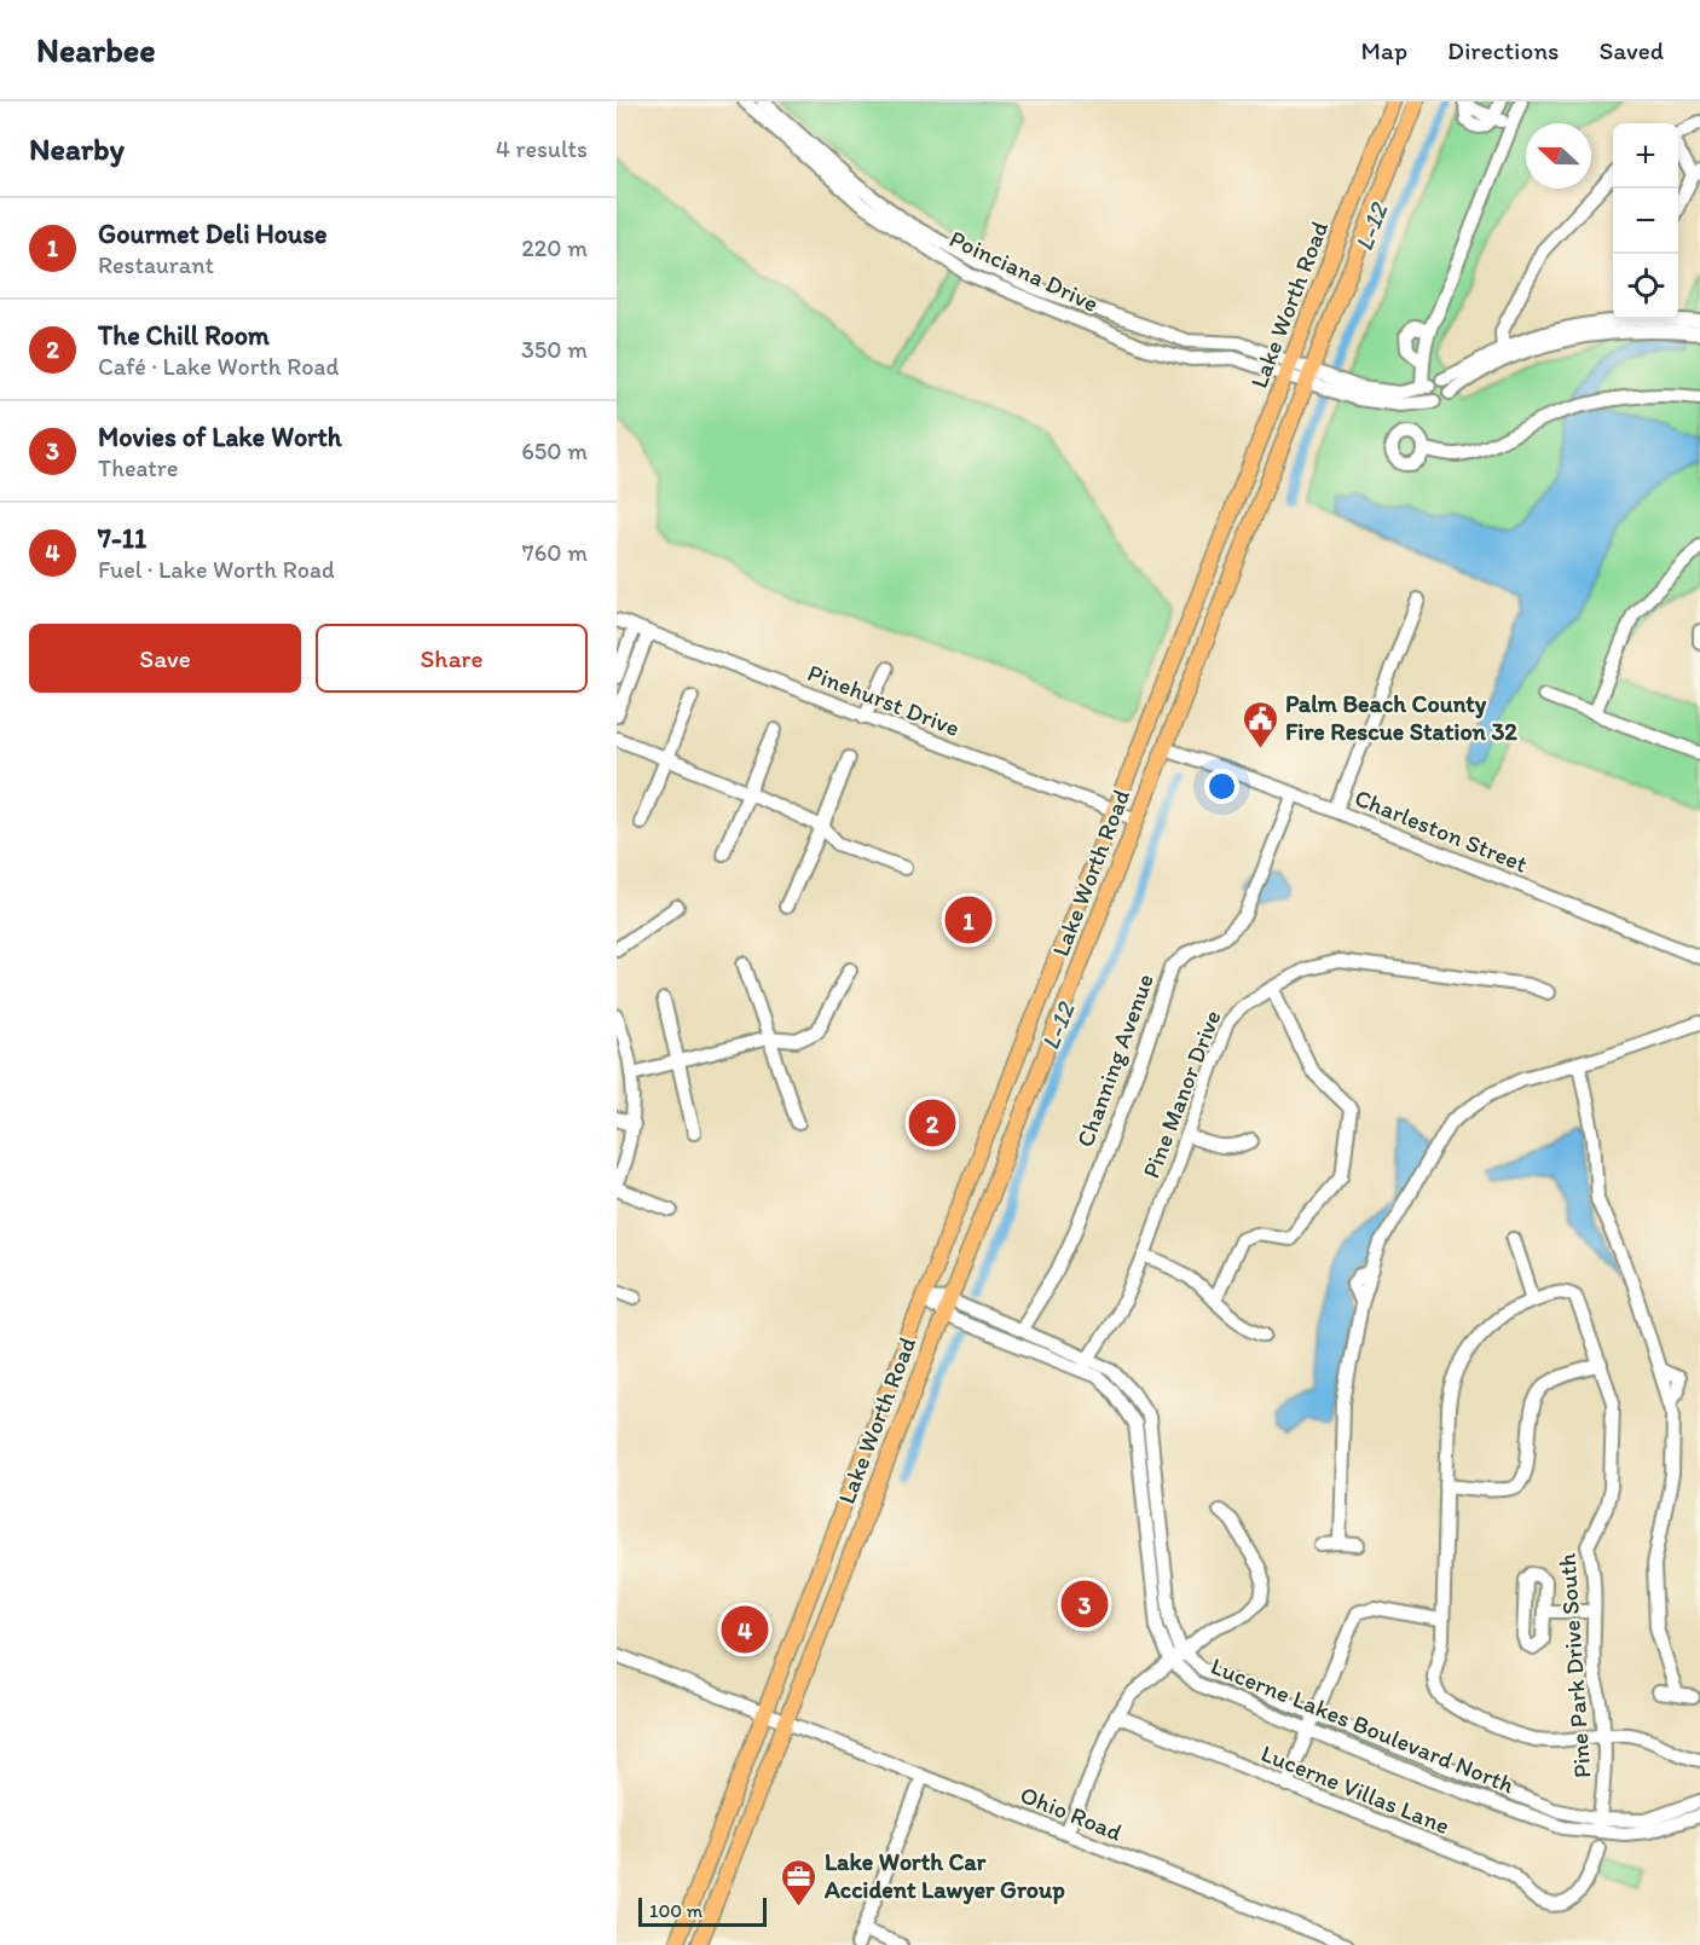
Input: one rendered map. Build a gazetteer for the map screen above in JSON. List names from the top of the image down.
{
  "streets": {
    "main road": ["Lake Worth Road"],
    "street": [
      "Poinciana Drive",
      "Pinehurst Drive",
      "Charleston Street",
      "Channing Avenue",
      "Pine Manor Drive",
      "Pine Park Drive South",
      "Lucerne Lakes Boulevard North",
      "Lucerne Villas Lane",
      "Ohio Road"
    ]
  },
  "crossings": [
    ["Poinciana Drive", "Lake Worth Road"],
    ["Lake Worth Road", "Pinehurst Drive"],
    ["Lake Worth Road", "Charleston Street"],
    ["Lake Worth Road", "Lucerne Lakes Boulevard North"],
    ["Lake Worth Road", "Ohio Road"],
    ["Charleston Street", "Channing Avenue"],
    ["Channing Avenue", "Lucerne Lakes Boulevard North"],
    ["Pine Manor Drive", "Lucerne Lakes Boulevard North"],
    ["Pine Park Drive South", "Lucerne Lakes Boulevard North"]
  ],
  "water": ["L-12"],
  "places": {
    "public building": ["Palm Beach County Fire Rescue Station 32"],
    "office": ["Lake Worth Car Accident Lawyer Group"]
  },
  "scale_bar": "100 m",
  "north": "left",
  "page": {
    "header": "Nearbee",
    "nav": ["Map", "Directions", "Saved"],
    "heading": ["Nearby", "4 results"],
    "map_buttons": ["+", "−"],
    "list": [
      {
        "mark": "1",
        "name": "Gourmet Deli House",
        "note": "Restaurant",
        "value": "220 m"
      },
      {
        "mark": "2",
        "name": "The Chill Room",
        "note": "Café · Lake Worth Road",
        "value": "350 m"
      },
      {
        "mark": "3",
        "name": "Movies of Lake Worth",
        "note": "Theatre",
        "value": "650 m"
      },
      {
        "mark": "4",
        "name": "7-11",
        "note": "Fuel · Lake Worth Road",
        "value": "760 m"
      }
    ],
    "buttons": ["Save", "Share"],
    "pins": [
      "1",
      "2",
      "3",
      "4"
    ],
    "scale": "100 m"
  }
}
